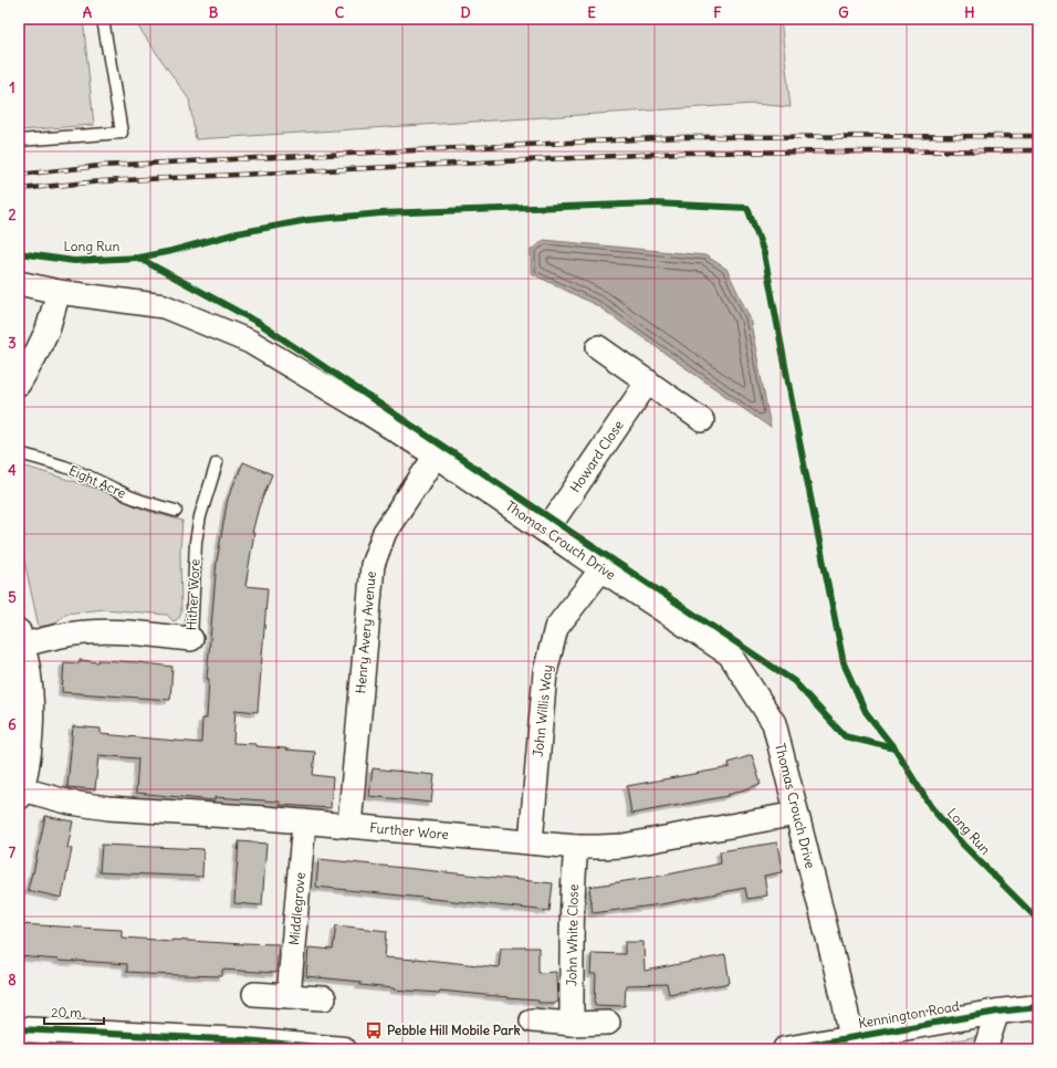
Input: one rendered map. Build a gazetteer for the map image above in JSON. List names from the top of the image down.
{
  "streets": {
    "street": [
      "Howard Close",
      "Thomas Crouch Drive",
      "Hither Wore",
      "Henry Avery Avenue",
      "John Willis Way",
      "Further Wore",
      "Middlegrove",
      "John White Close",
      "Kennington Road"
    ],
    "lane": ["Eight Acre"],
    "cycle path": ["Long Run"]
  },
  "crossings": [
    ["Howard Close", "Thomas Crouch Drive"],
    ["Thomas Crouch Drive", "Henry Avery Avenue"],
    ["Thomas Crouch Drive", "John Willis Way"],
    ["Thomas Crouch Drive", "Further Wore"],
    ["Thomas Crouch Drive", "Kennington Road"],
    ["Henry Avery Avenue", "Further Wore"],
    ["John Willis Way", "Further Wore"],
    ["Further Wore", "Middlegrove"],
    ["Further Wore", "John White Close"]
  ],
  "places": {
    "bus stop": ["Pebble Hill Mobile Park"]
  },
  "scale_bar": "20 m",
  "grid": {
    "columns": [
      "A",
      "B",
      "C",
      "D",
      "E",
      "F",
      "G",
      "H"
    ],
    "rows": [
      "1",
      "2",
      "3",
      "4",
      "5",
      "6",
      "7",
      "8"
    ]
  }
}
